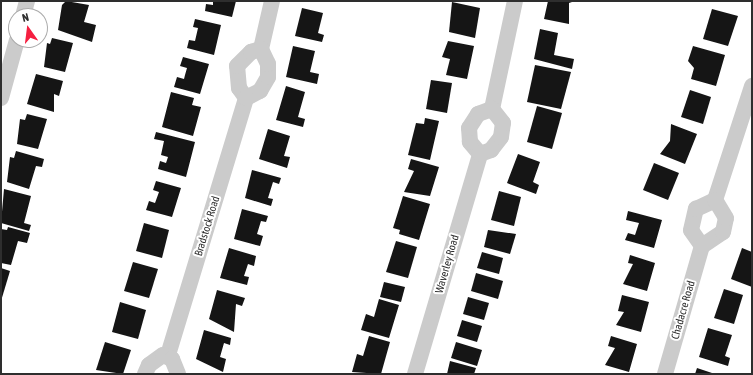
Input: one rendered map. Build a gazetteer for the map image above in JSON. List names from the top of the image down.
{
  "streets": {
    "street": ["Bradstock Road", "Waverley Road", "Chadacre Road"]
  },
  "north": "top"
}
